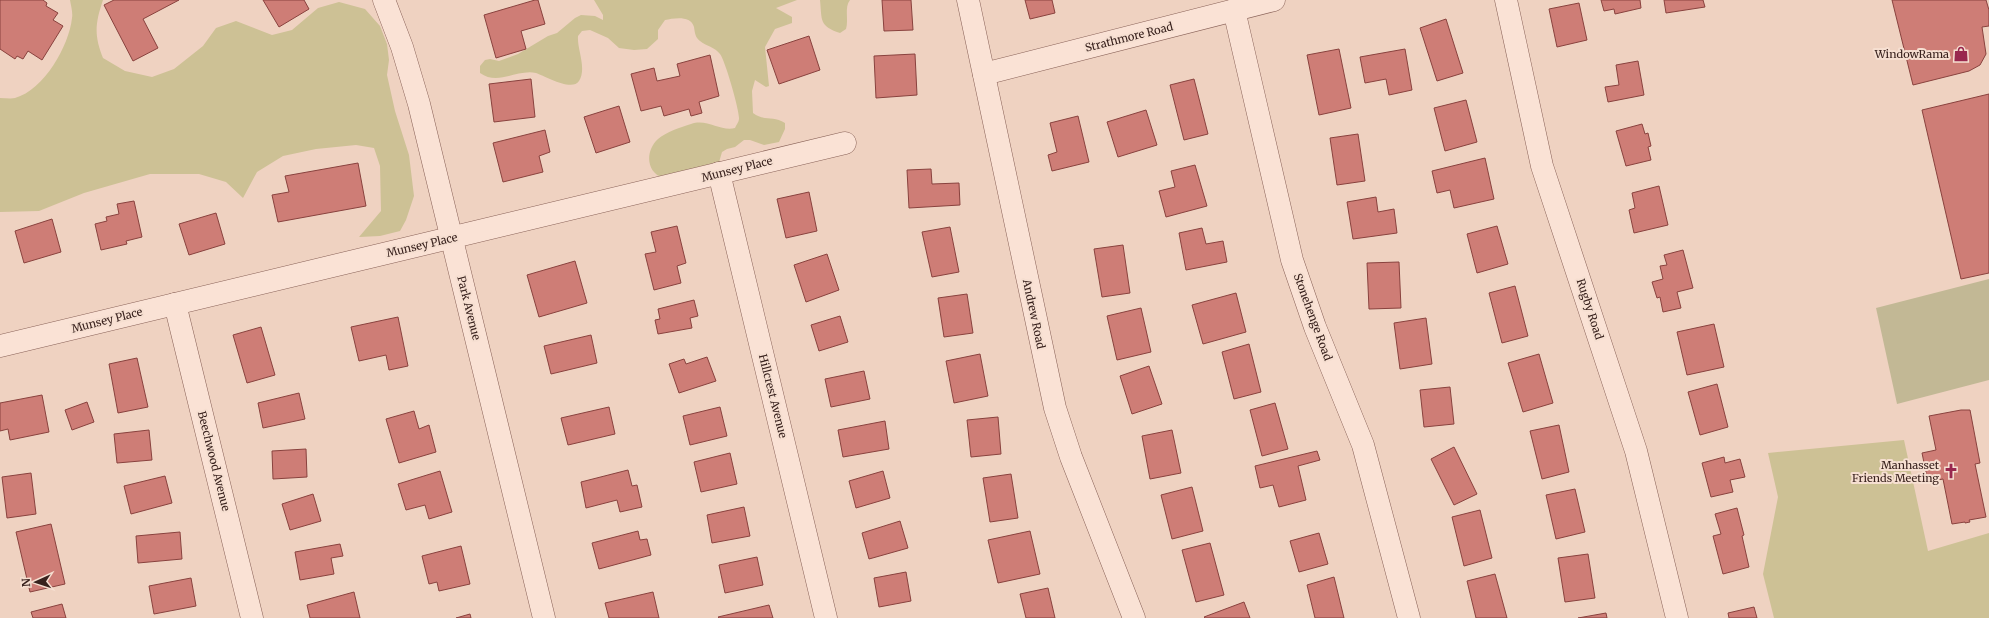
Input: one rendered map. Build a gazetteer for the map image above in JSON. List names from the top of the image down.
{
  "streets": {
    "street": [
      "Strathmore Road",
      "Munsey Place",
      "Park Avenue",
      "Rugby Road",
      "Andrew Road",
      "Stonehenge Road",
      "Hillcrest Avenue",
      "Beechwood Avenue"
    ]
  },
  "crossings": [
    ["Strathmore Road", "Andrew Road"],
    ["Strathmore Road", "Stonehenge Road"],
    ["Munsey Place", "Park Avenue"],
    ["Munsey Place", "Hillcrest Avenue"],
    ["Munsey Place", "Beechwood Avenue"]
  ],
  "places": {
    "shop": ["WindowRama"],
    "church": ["Manhasset Friends Meeting"]
  },
  "north": "left"
}
